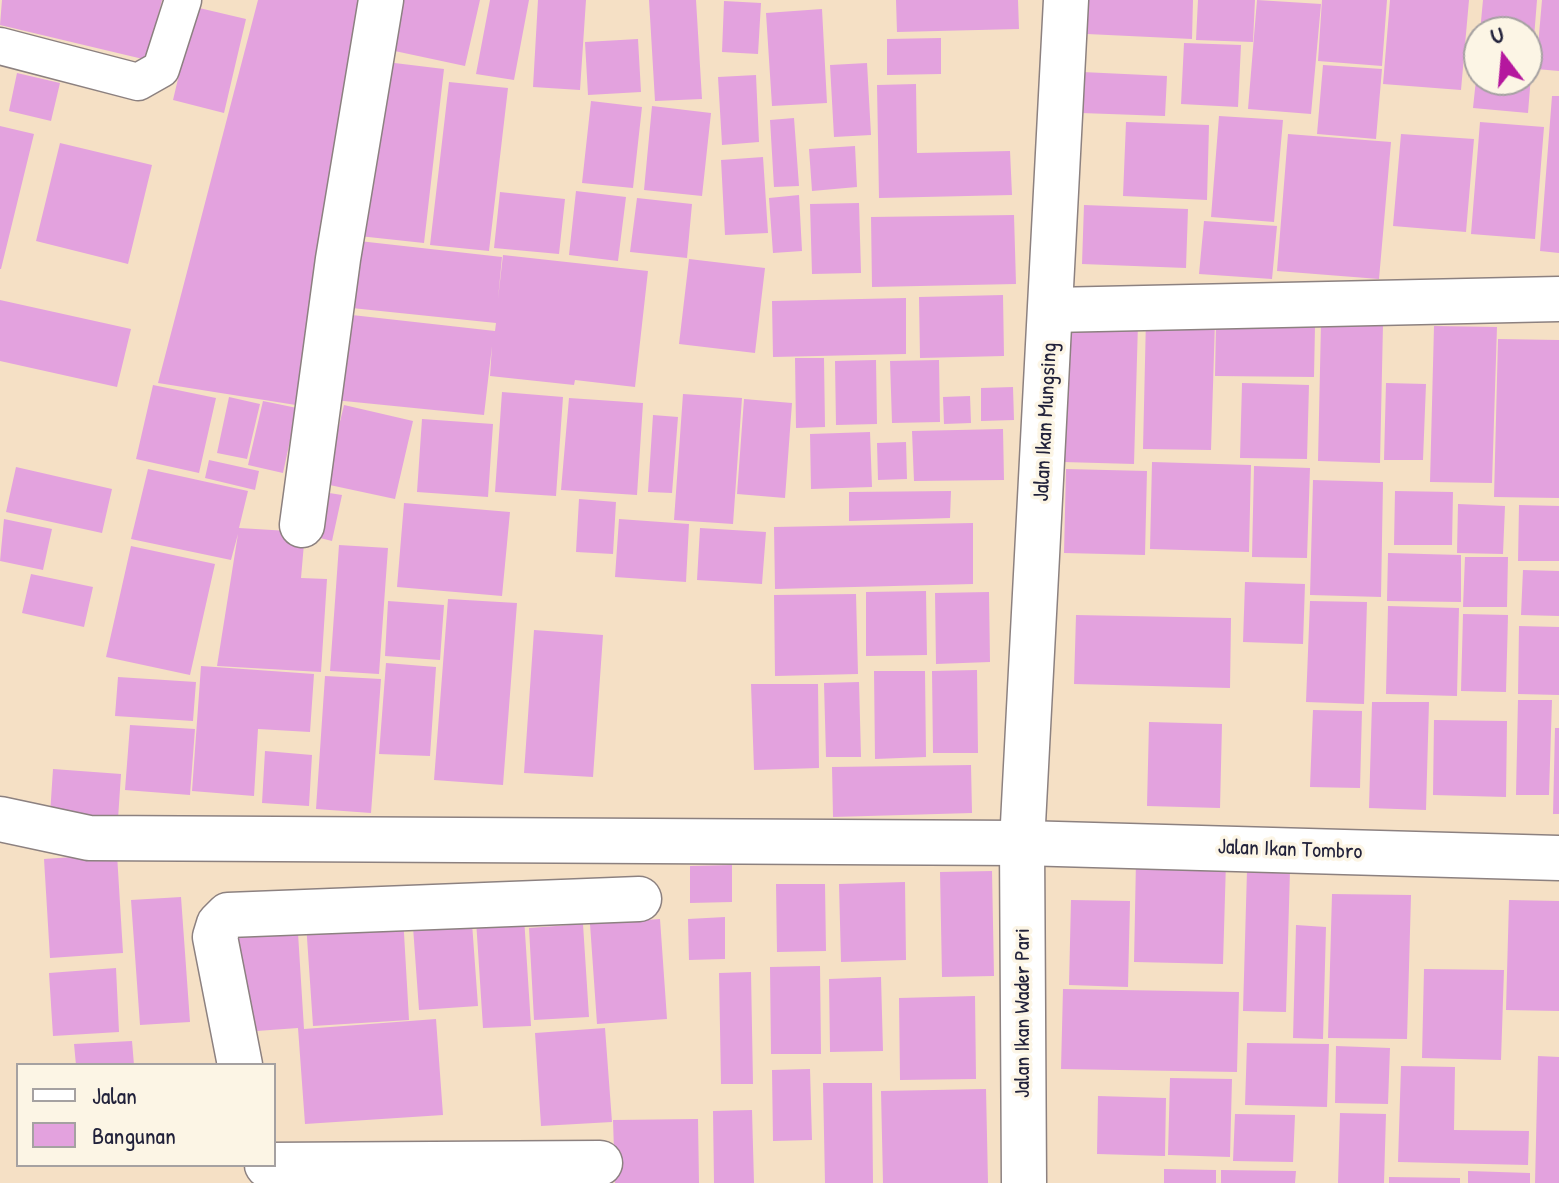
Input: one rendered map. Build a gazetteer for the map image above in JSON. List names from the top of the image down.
{
  "streets": {
    "street": ["Jalan Ikan Mungsing", "Jalan Ikan Tombro", "Jalan Ikan Wader Pari"]
  },
  "crossings": [
    ["Jalan Ikan Mungsing", "Jalan Ikan Tombro"],
    ["Jalan Ikan Mungsing", "Jalan Ikan Wader Pari"],
    ["Jalan Ikan Tombro", "Jalan Ikan Wader Pari"]
  ],
  "legend": ["Jalan", "Bangunan"],
  "north": "top"
}
